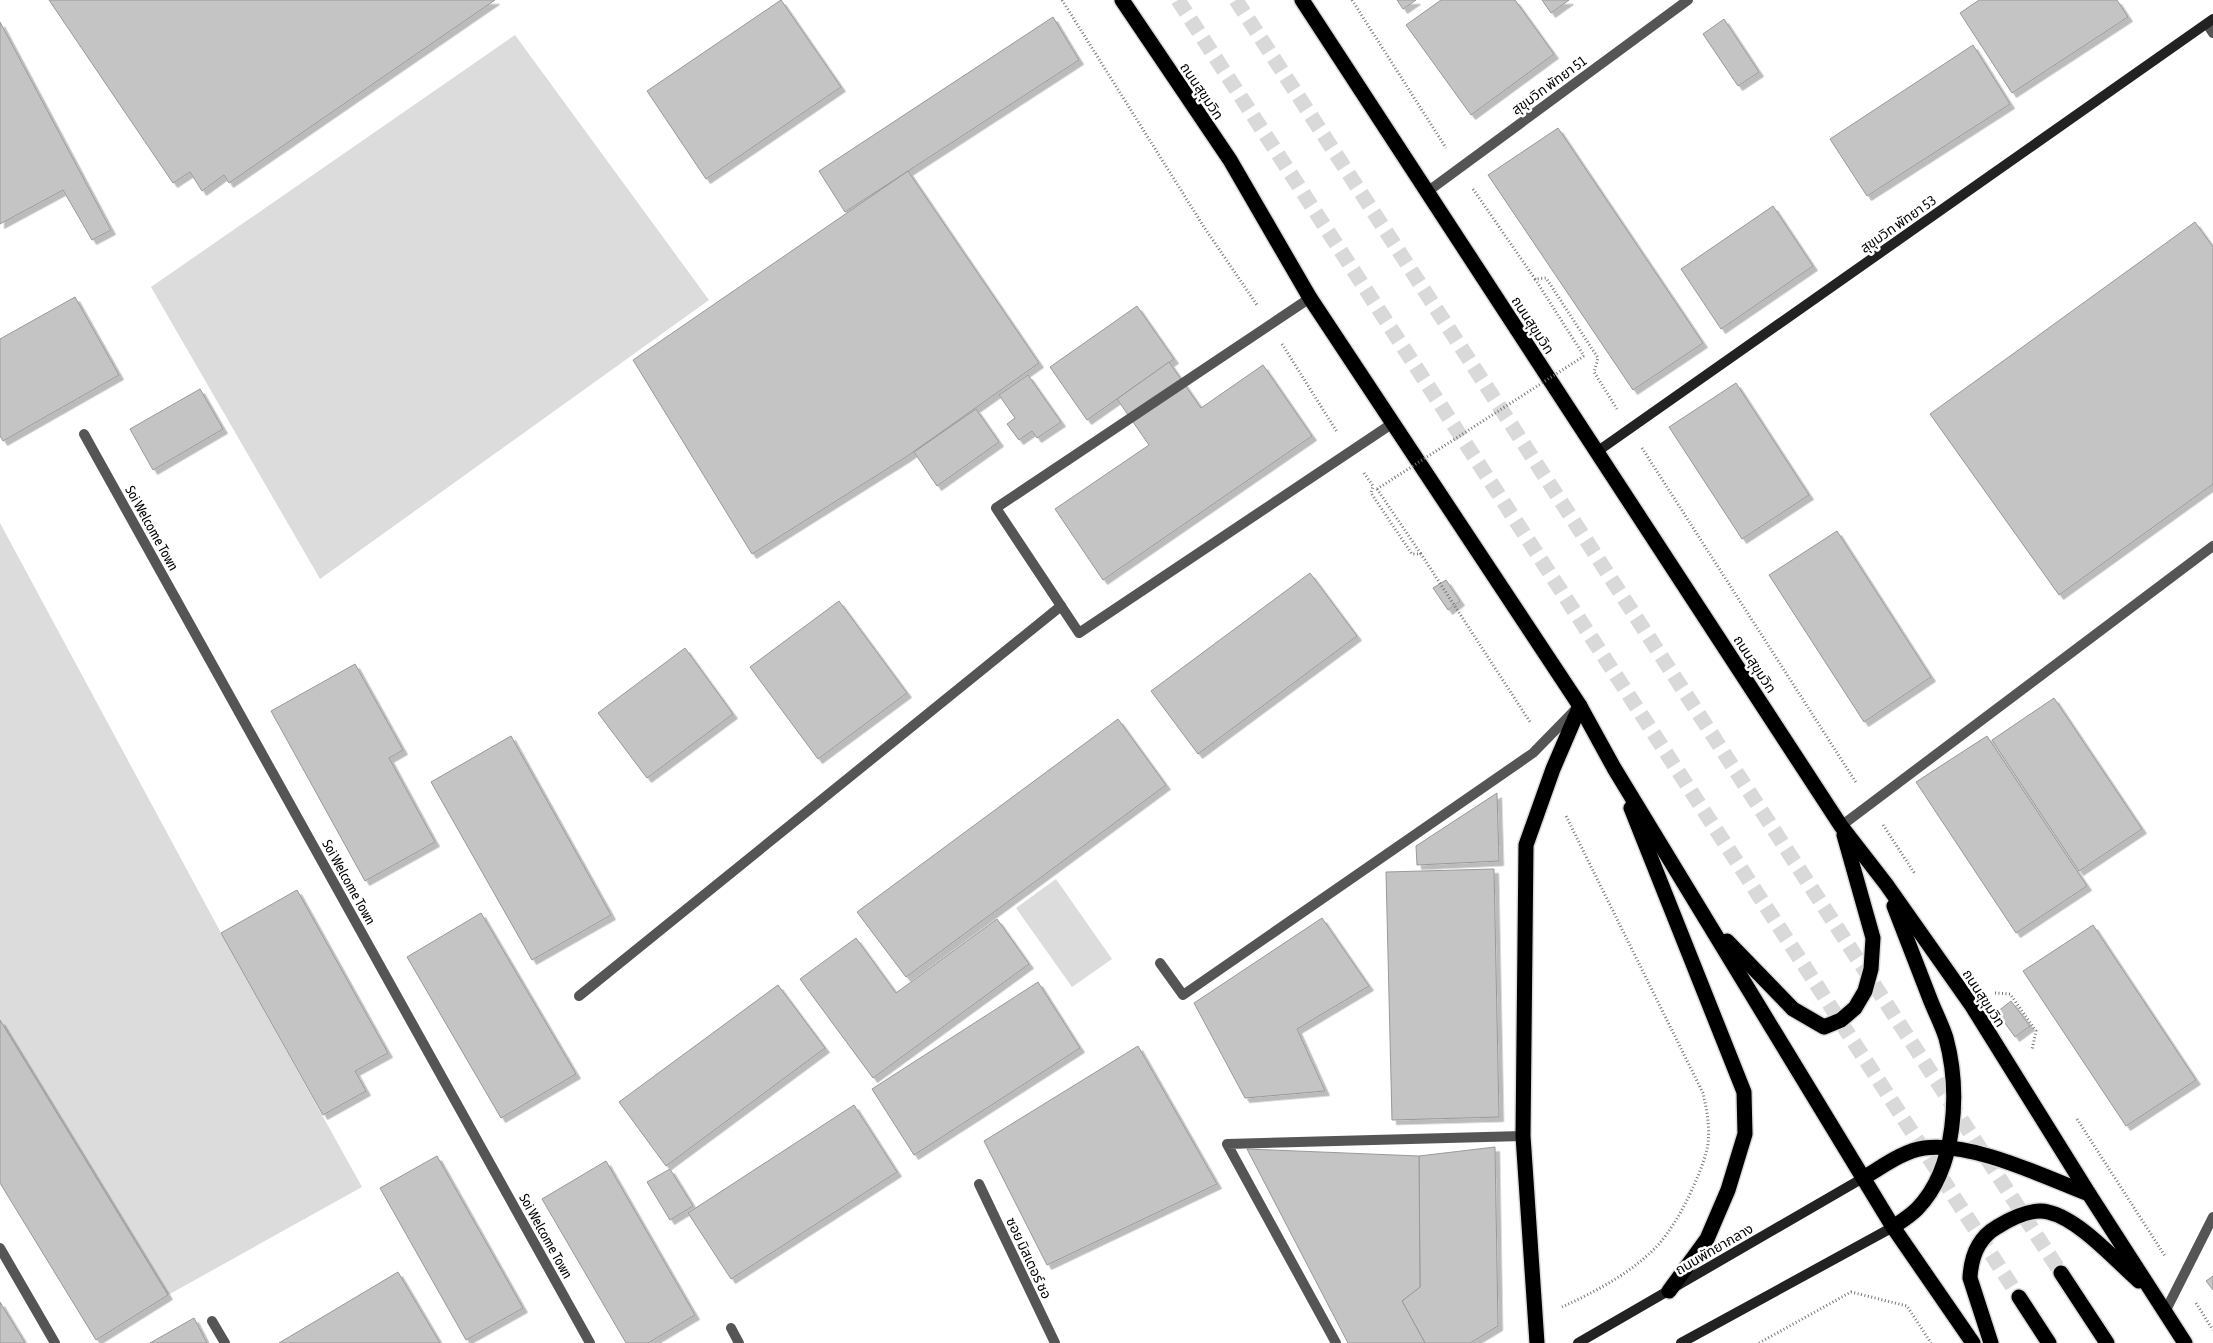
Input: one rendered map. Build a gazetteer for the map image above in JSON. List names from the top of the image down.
{
  "streets": {
    "highway": ["ถนนสุขุมวิท"],
    "street": [
      "สุขุมวิท พัทยา 51",
      "สุขุมวิท พัทยา 53",
      "Soi Welcome Town",
      "ถนนพัทยากลาง",
      "ซอย มิสเตอร์ ชอ"
    ]
  },
  "crossings": [
    ["สุขุมวิท พัทยา 51", "ถนนสุขุมวิท"],
    ["ถนนสุขุมวิท", "สุขุมวิท พัทยา 53"],
    ["ถนนสุขุมวิท", "ถนนพัทยากลาง"]
  ]
}
